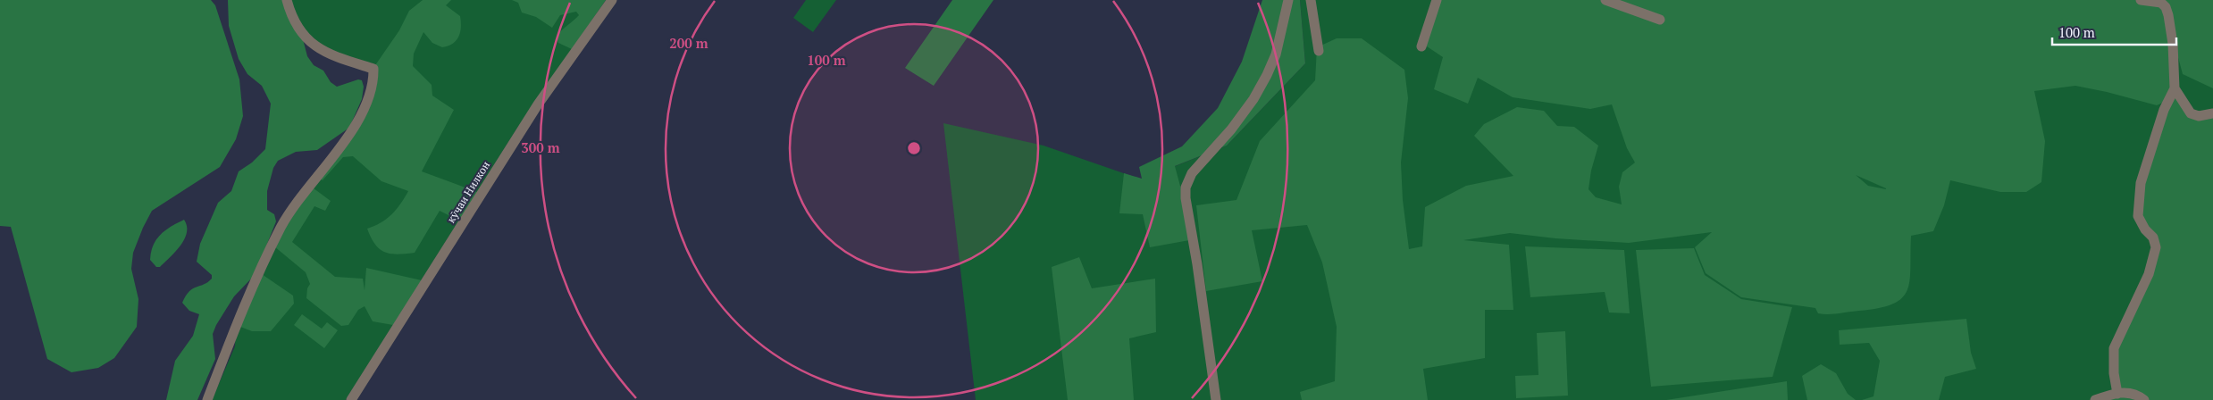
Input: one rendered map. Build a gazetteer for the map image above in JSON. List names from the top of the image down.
{
  "streets": {
    "street": ["кӯчаи Нилкон"]
  },
  "scale_bar": "100 m",
  "rings": ["200 m", "100 m", "300 m"]
}
